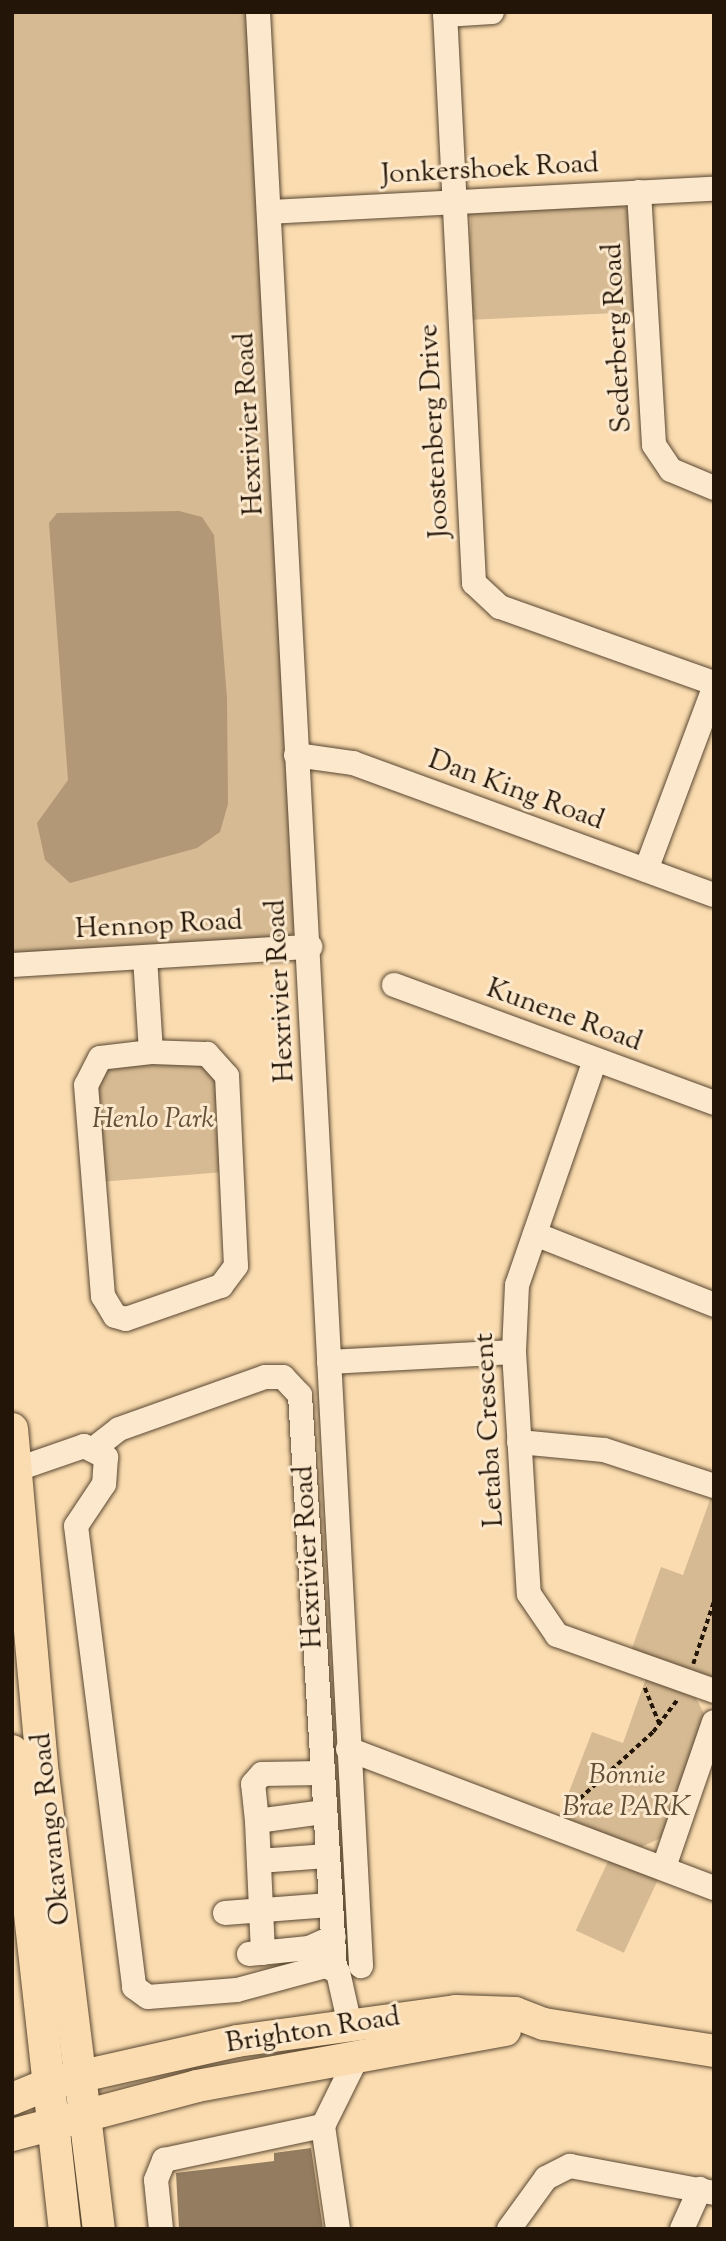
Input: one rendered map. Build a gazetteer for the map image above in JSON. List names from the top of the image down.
{
  "streets": {
    "main road": ["Okavango Road", "Brighton Road"],
    "street": [
      "Jonkershoek Road",
      "Sederberg Road",
      "Hexrivier Road",
      "Joostenberg Drive",
      "Dan King Road",
      "Hennop Road",
      "Kunene Road",
      "Letaba Crescent"
    ]
  },
  "crossings": [
    ["Jonkershoek Road", "Sederberg Road"],
    ["Jonkershoek Road", "Hexrivier Road"],
    ["Jonkershoek Road", "Joostenberg Drive"],
    ["Hexrivier Road", "Dan King Road"],
    ["Hexrivier Road", "Hennop Road"],
    ["Kunene Road", "Letaba Crescent"],
    ["Okavango Road", "Brighton Road"]
  ],
  "parks": ["Henlo Park", "Bonnie Brae PARK"]
}
